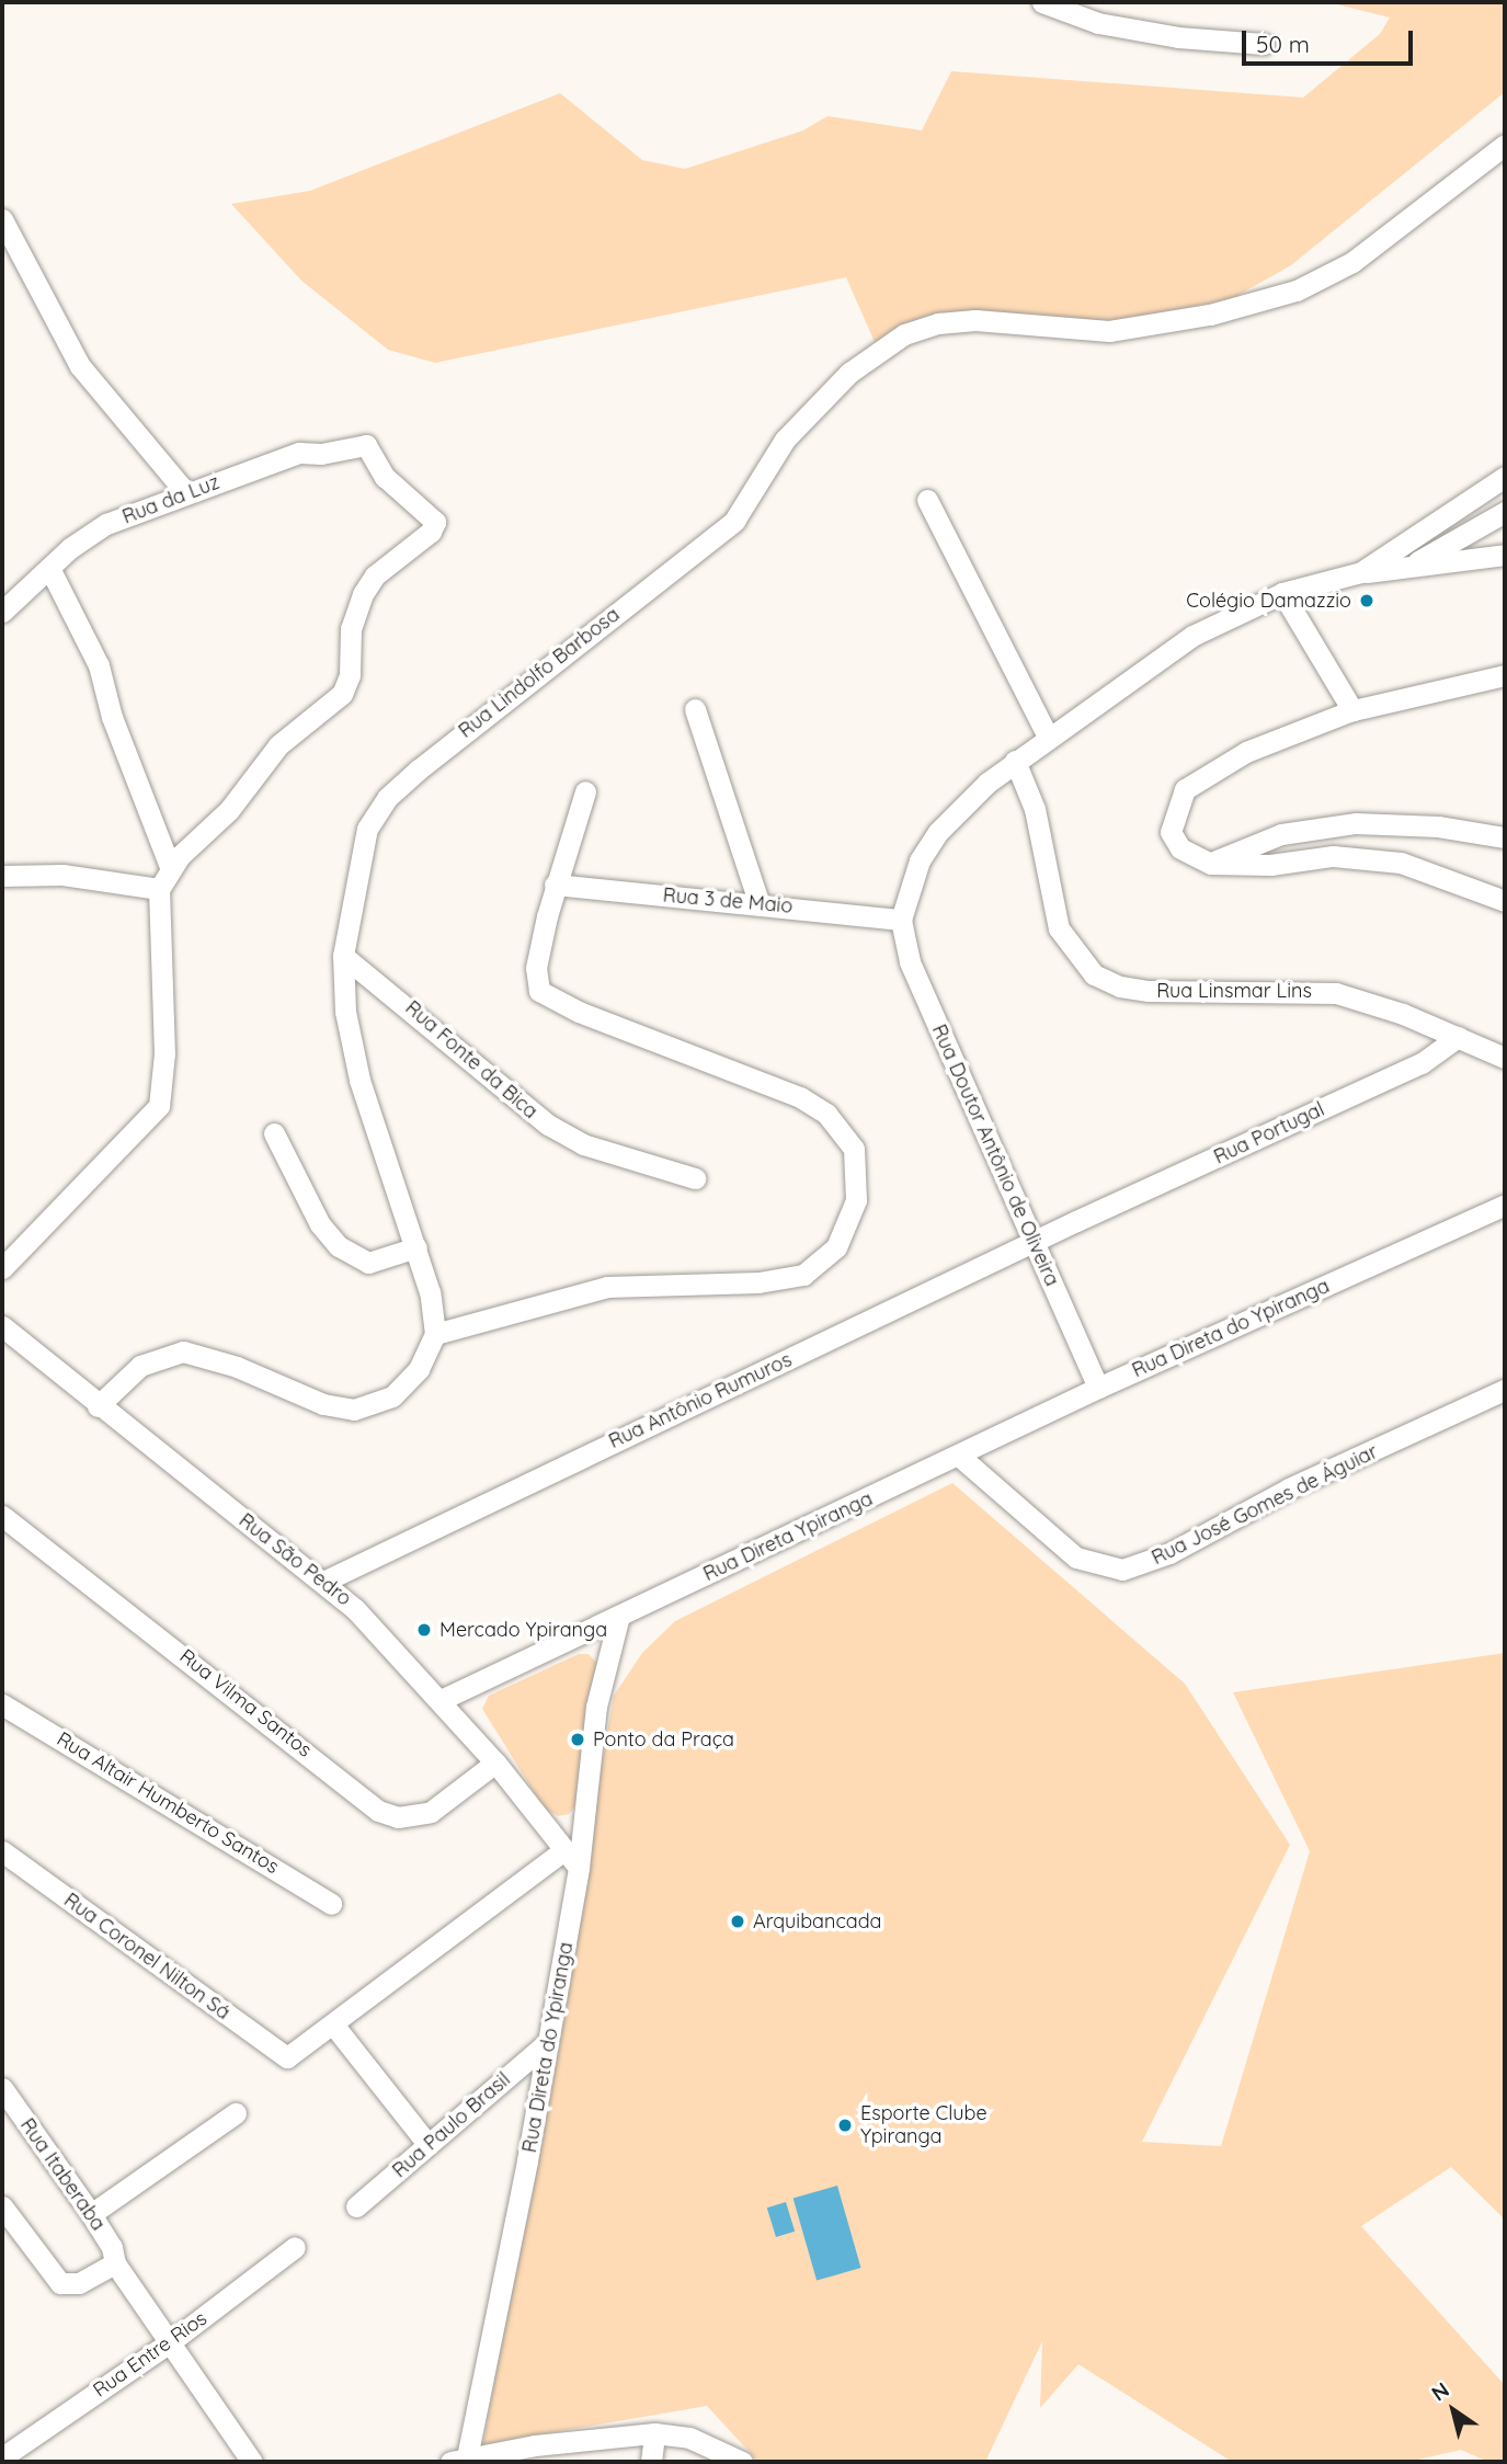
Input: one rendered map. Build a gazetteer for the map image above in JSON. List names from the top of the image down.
{
  "streets": {
    "street": [
      "Rua da Luz",
      "Rua Lindolfo Barbosa",
      "Rua 3 de Maio",
      "Rua Linsmar Lins",
      "Rua Fonte da Bica",
      "Rua Portugal",
      "Rua Doutor Antônio de Oliveira",
      "Rua Direta do Ypiranga",
      "Rua Antônio Rumuros",
      "Rua José Gomes de Águiar",
      "Rua Direta Ypiranga",
      "Rua São Pedro",
      "Rua Vilma Santos",
      "Rua Altair Humberto Santos",
      "Rua Coronel Nilton Sá",
      "Rua Paulo Brasil",
      "Rua Itaberaba",
      "Rua Entre Rios"
    ]
  },
  "crossings": [
    ["Rua Lindolfo Barbosa", "Rua Fonte da Bica"],
    ["Rua 3 de Maio", "Rua Doutor Antônio de Oliveira"],
    ["Rua Linsmar Lins", "Rua Portugal"],
    ["Rua Portugal", "Rua Antônio Rumuros"],
    ["Rua Doutor Antônio de Oliveira", "Rua Direta do Ypiranga"],
    ["Rua Doutor Antônio de Oliveira", "Rua Antônio Rumuros"],
    ["Rua Direta do Ypiranga", "Rua José Gomes de Águiar"],
    ["Rua Direta do Ypiranga", "Rua Direta Ypiranga"],
    ["Rua Direta do Ypiranga", "Rua São Pedro"],
    ["Rua Direta do Ypiranga", "Rua Paulo Brasil"],
    ["Rua Antônio Rumuros", "Rua São Pedro"],
    ["Rua José Gomes de Águiar", "Rua Direta Ypiranga"],
    ["Rua Direta Ypiranga", "Rua São Pedro"],
    ["Rua São Pedro", "Rua Vilma Santos"],
    ["Rua Itaberaba", "Rua Entre Rios"]
  ],
  "places": [
    "Colégio Damazzio",
    "Mercado Ypiranga",
    "Ponto da Praça",
    "Arquibancada",
    "Esporte Clube Ypiranga"
  ],
  "scale_bar": "50 m",
  "north": "top left"
}
